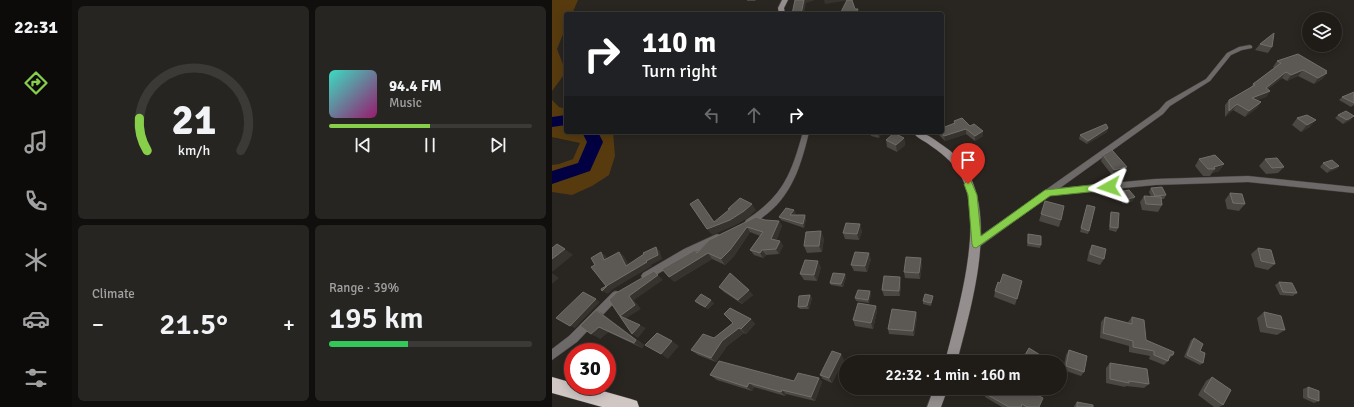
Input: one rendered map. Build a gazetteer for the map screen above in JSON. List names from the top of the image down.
{
  "page": {
    "tabs": "22:31",
    "turn": ["110 m", "Turn right"],
    "song": ["94.4 FM", "Music"],
    "tile": [
      "Climate",
      ["Range · 39%", "195 km"]
    ],
    "heat": ["−", "21.5°", "+"],
    "limit": "30",
    "trip": "22:32 · 1 min · 160 m",
    "gauge": ["21", "km/h"]
  }
}
